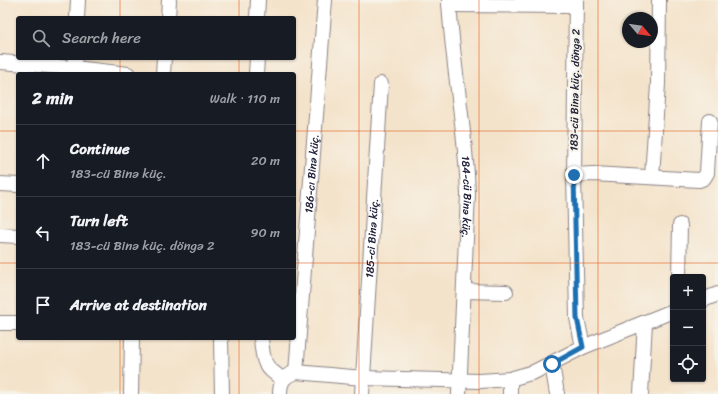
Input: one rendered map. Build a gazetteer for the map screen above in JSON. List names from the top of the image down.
{
  "streets": {
    "street": [
      "183-cü Binə küç. döngə 2",
      "186-cı Binə küç.",
      "184-cü Binə küç.",
      "185-ci Binə küç."
    ]
  },
  "north": "bottom right",
  "page": {
    "search": "Search here",
    "heading": ["2 min", "Walk · 110 m"],
    "list": [
      ["Continue", "183-cü Binə küç.", "20 m"],
      ["Turn left", "183-cü Binə küç. döngə 2", "90 m"],
      "Arrive at destination"
    ],
    "map_buttons": ["+", "−"]
  }
}
